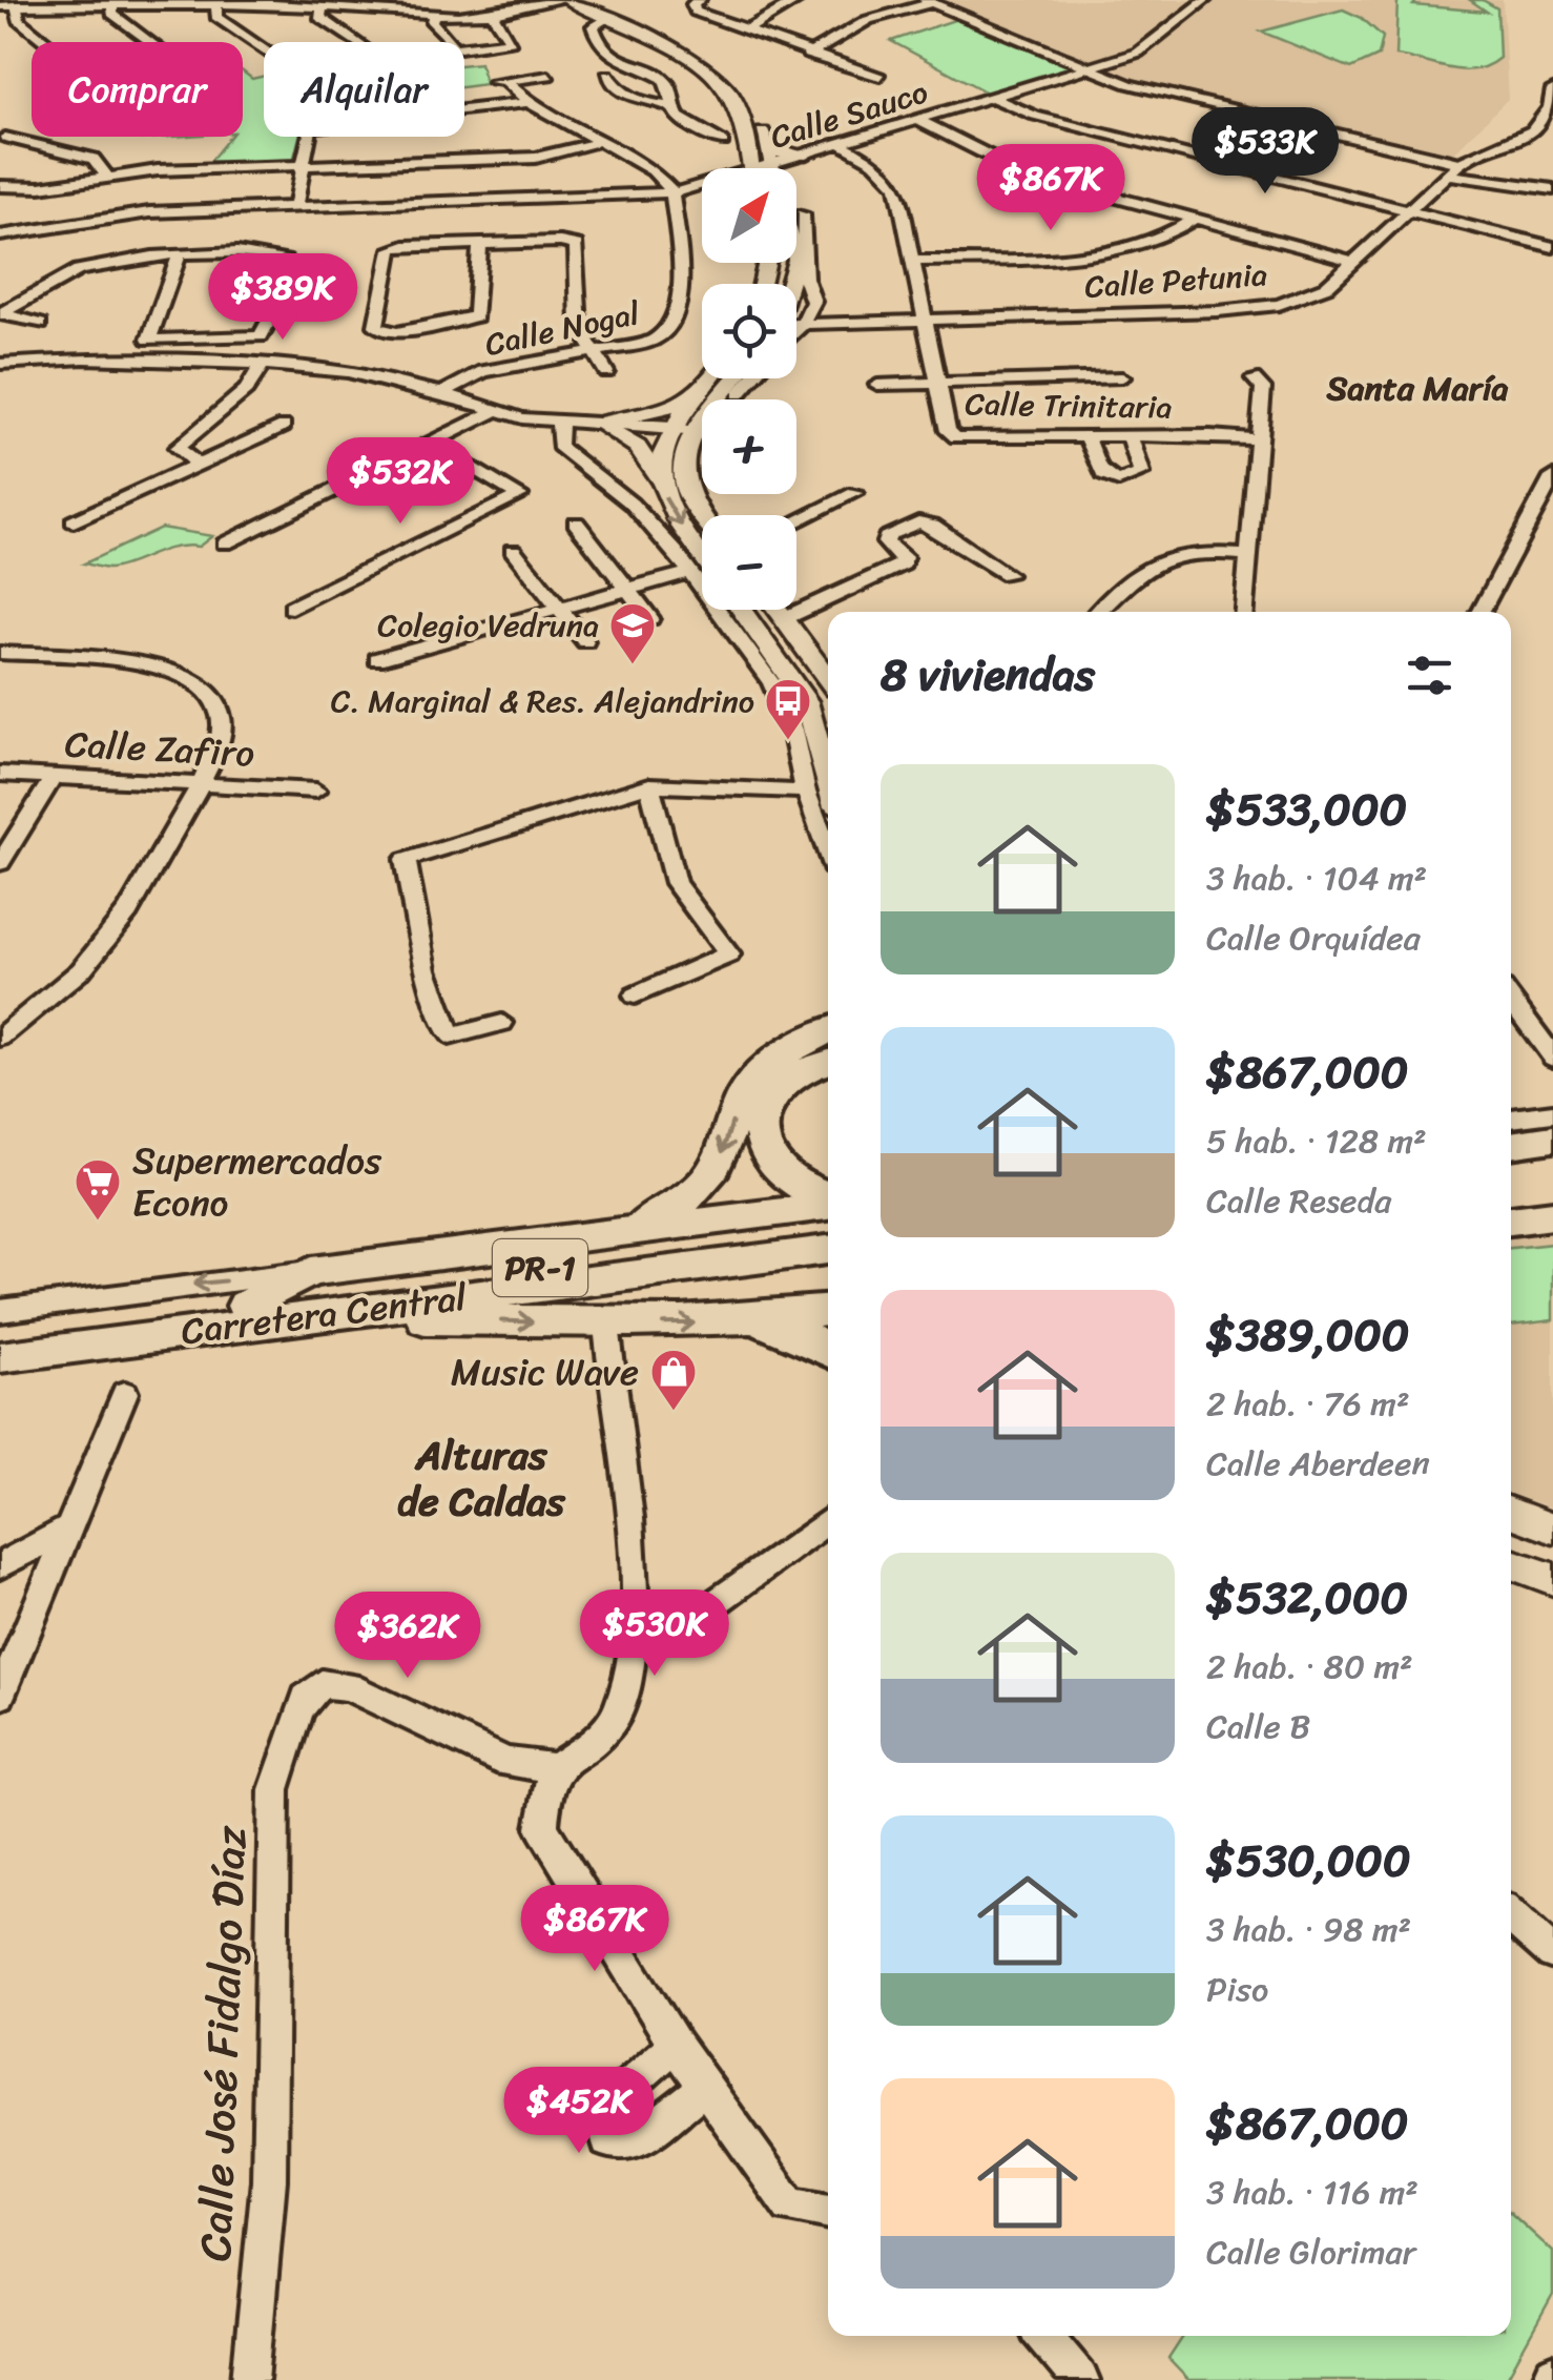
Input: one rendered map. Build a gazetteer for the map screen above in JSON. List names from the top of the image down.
{
  "streets": {
    "highway": ["PR-1", "Carretera Central"],
    "street": [
      "Calle Sauco",
      "Calle Petunia",
      "Calle Nogal",
      "Calle Trinitaria",
      "Calle Zafiro",
      "Calle José Fidalgo Díaz"
    ]
  },
  "crossings": [
    ["Calle Sauco", "Calle Trinitaria"],
    ["Calle Petunia", "Calle Trinitaria"]
  ],
  "districts": ["Santa María", "Alturas de Caldas"],
  "places": {
    "school or university": ["Colegio Vedruna"],
    "bus stop": ["C. Marginal & Res. Alejandrino"],
    "supermarket": ["Supermercados Econo"],
    "shop": ["Music Wave"]
  },
  "north": "top right",
  "page": {
    "chip": ["Comprar", "Alquilar"],
    "price": [
      "$533K",
      "$867K",
      "$389K",
      "$532K",
      "$530K",
      "$362K",
      "$867K",
      "$452K"
    ],
    "map_buttons": ["+", "−"],
    "heading": "8 viviendas",
    "list": [
      {
        "name": "$533,000",
        "note": "3 hab. · 104 m² · Calle Orquídea"
      },
      {
        "name": "$867,000",
        "note": "5 hab. · 128 m² · Calle Reseda"
      },
      {
        "name": "$389,000",
        "note": "2 hab. · 76 m² · Calle Aberdeen"
      },
      {
        "name": "$532,000",
        "note": "2 hab. · 80 m² · Calle B"
      },
      {
        "name": "$530,000",
        "note": "3 hab. · 98 m² · Piso"
      },
      {
        "name": "$867,000",
        "note": "3 hab. · 116 m² · Calle Glorimar"
      }
    ]
  }
}
